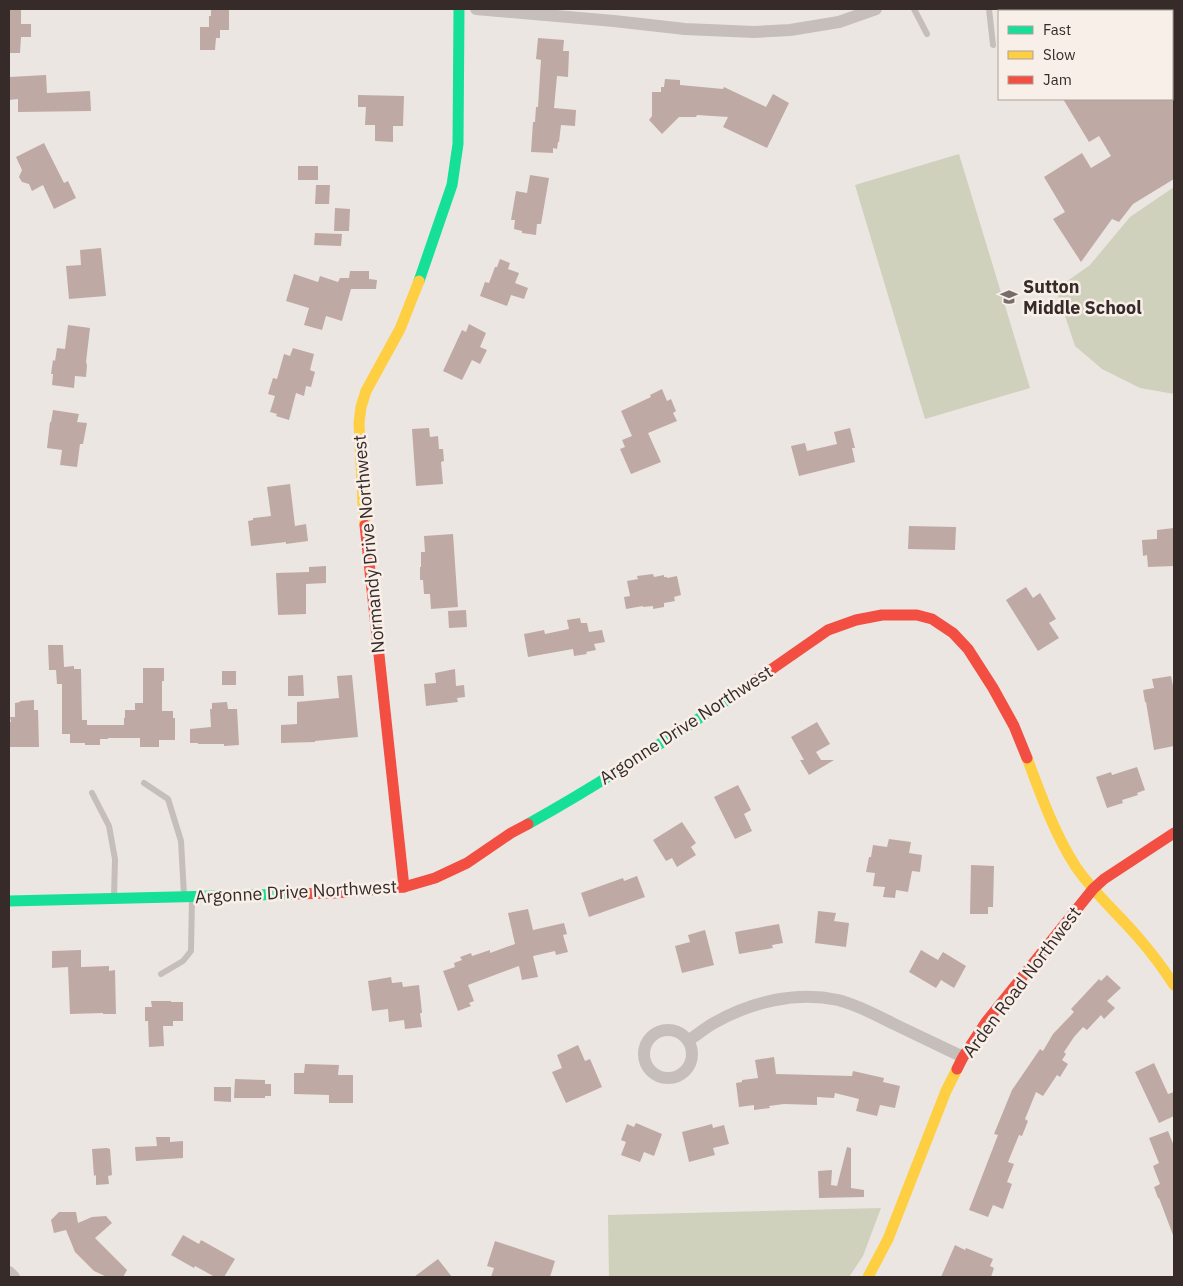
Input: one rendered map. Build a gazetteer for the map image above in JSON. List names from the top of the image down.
{
  "streets": {
    "street": ["Normandy Drive Northwest", "Argonne Drive Northwest", "Arden Road Northwest"]
  },
  "crossings": [
    ["Normandy Drive Northwest", "Argonne Drive Northwest"],
    ["Argonne Drive Northwest", "Arden Road Northwest"]
  ],
  "places": {
    "school or university": ["Sutton Middle School"]
  },
  "legend": ["Fast", "Slow", "Jam"]
}
